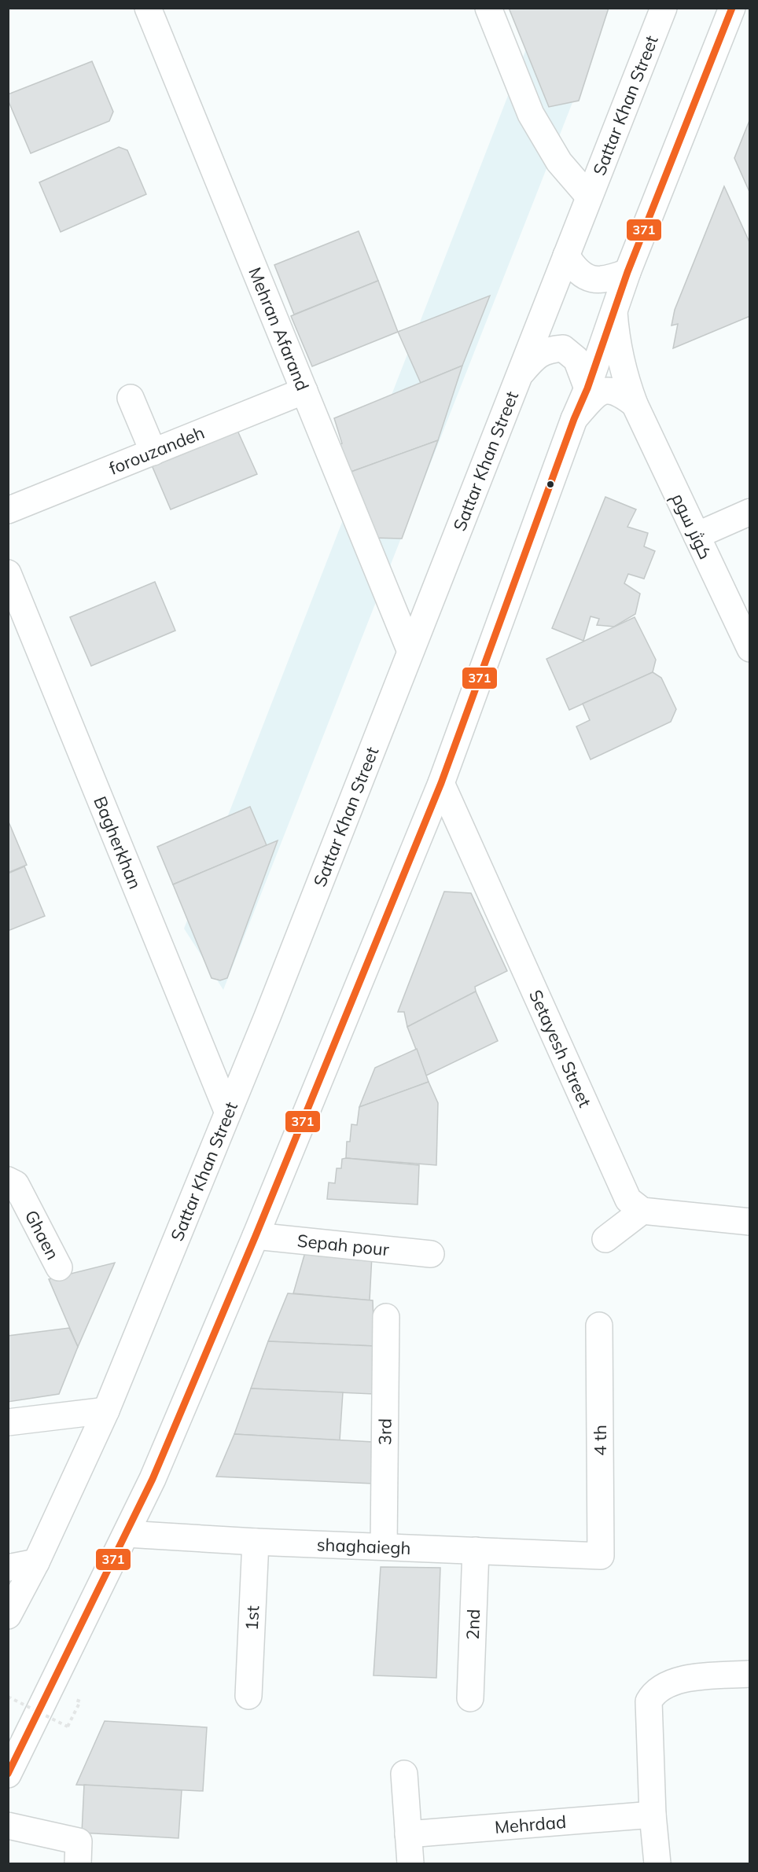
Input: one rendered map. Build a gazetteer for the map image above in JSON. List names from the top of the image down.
{
  "streets": {
    "main road": [
      "Sattar Khan Street",
      "Mehran Afarand",
      "forouzandeh",
      "کوثر سوم",
      "Bagherkhan",
      "Setayesh Street",
      "Ghaen",
      "Sepah pour",
      "3rd",
      "4 th",
      "shaghaiegh",
      "1st",
      "2nd",
      "Mehrdad"
    ]
  },
  "crossings": [
    ["Sattar Khan Street", "Mehran Afarand"],
    ["Sattar Khan Street", "Bagherkhan"],
    ["Mehran Afarand", "forouzandeh"],
    ["3rd", "shaghaiegh"],
    ["4 th", "shaghaiegh"],
    ["shaghaiegh", "1st"],
    ["shaghaiegh", "2nd"]
  ],
  "lines": ["transit line 371"]
}
